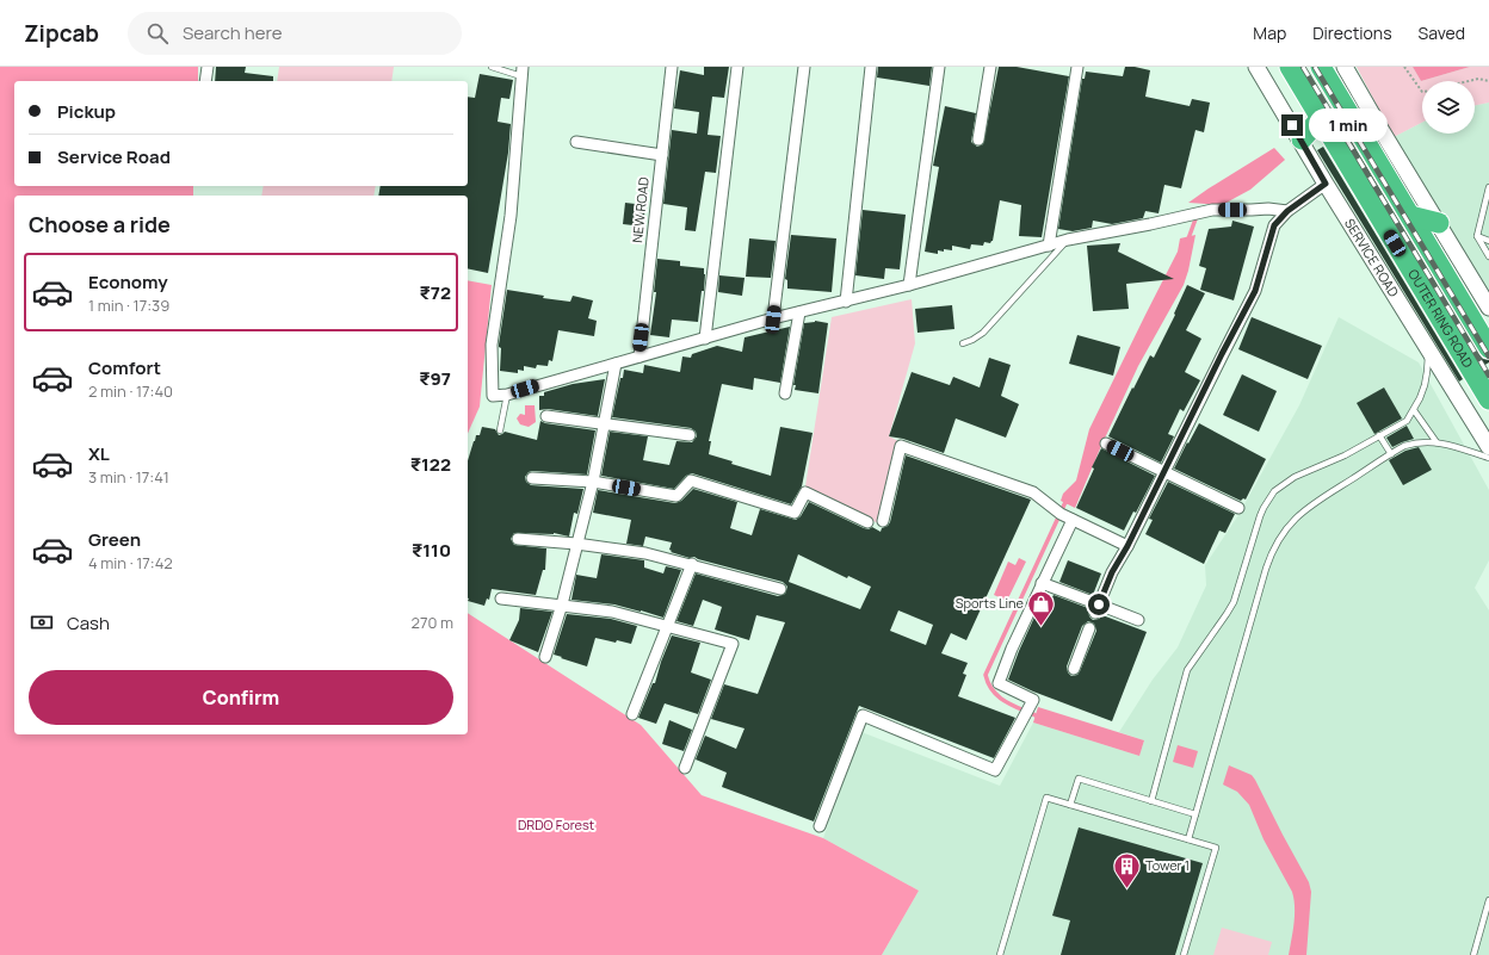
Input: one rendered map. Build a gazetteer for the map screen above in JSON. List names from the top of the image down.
{
  "streets": {
    "highway": ["OUTER RING ROAD"],
    "street": ["NEW ROAD", "SERVICE ROAD"]
  },
  "parks": ["DRDO Forest"],
  "places": {
    "shop": ["Sports Line"],
    "building": ["Tower 1"]
  },
  "page": {
    "header": "Zipcab",
    "search": "Search here",
    "nav": ["Map", "Directions", "Saved"],
    "banner": ["Pickup", "Service Road"],
    "bubble": "1 min",
    "heading": "Choose a ride",
    "list": [
      {
        "name": "Economy",
        "note": "1 min · 17:39",
        "value": "₹72"
      },
      {
        "name": "Comfort",
        "note": "2 min · 17:40",
        "value": "₹97"
      },
      {
        "name": "XL",
        "note": "3 min · 17:41",
        "value": "₹122"
      },
      {
        "name": "Green",
        "note": "4 min · 17:42",
        "value": "₹110"
      }
    ],
    "pay": ["Cash", "270 m"],
    "buttons": "Confirm"
  }
}
